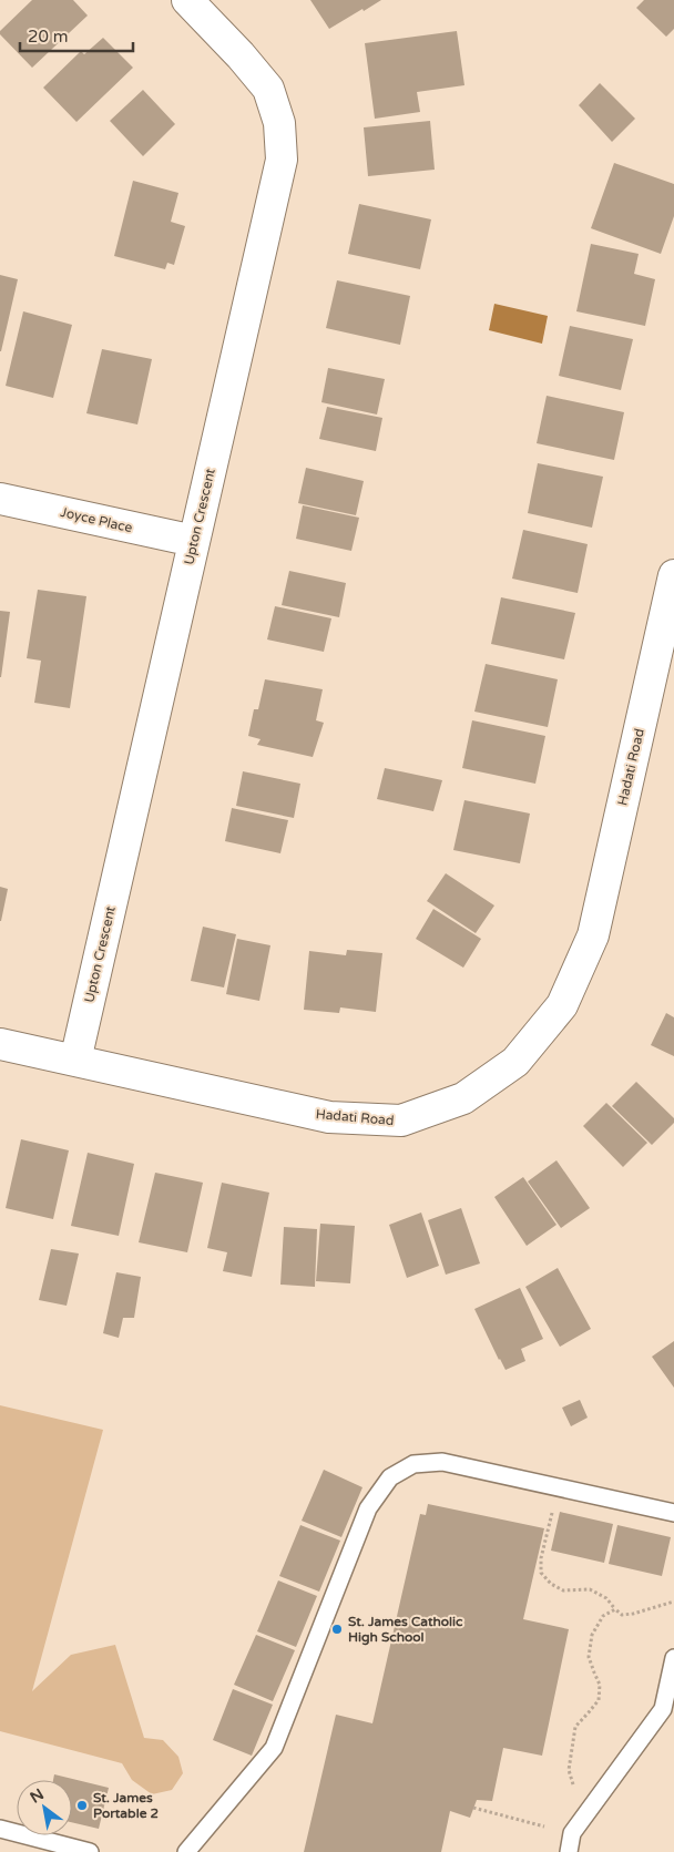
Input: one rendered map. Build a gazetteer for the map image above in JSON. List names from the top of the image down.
{
  "streets": {
    "street": ["Upton Crescent", "Joyce Place", "Hadati Road"]
  },
  "crossings": [
    ["Upton Crescent", "Joyce Place"],
    ["Upton Crescent", "Hadati Road"]
  ],
  "places": ["St. James Catholic High School", "St. James Portable 2"],
  "scale_bar": "20 m",
  "north": "top left"
}
